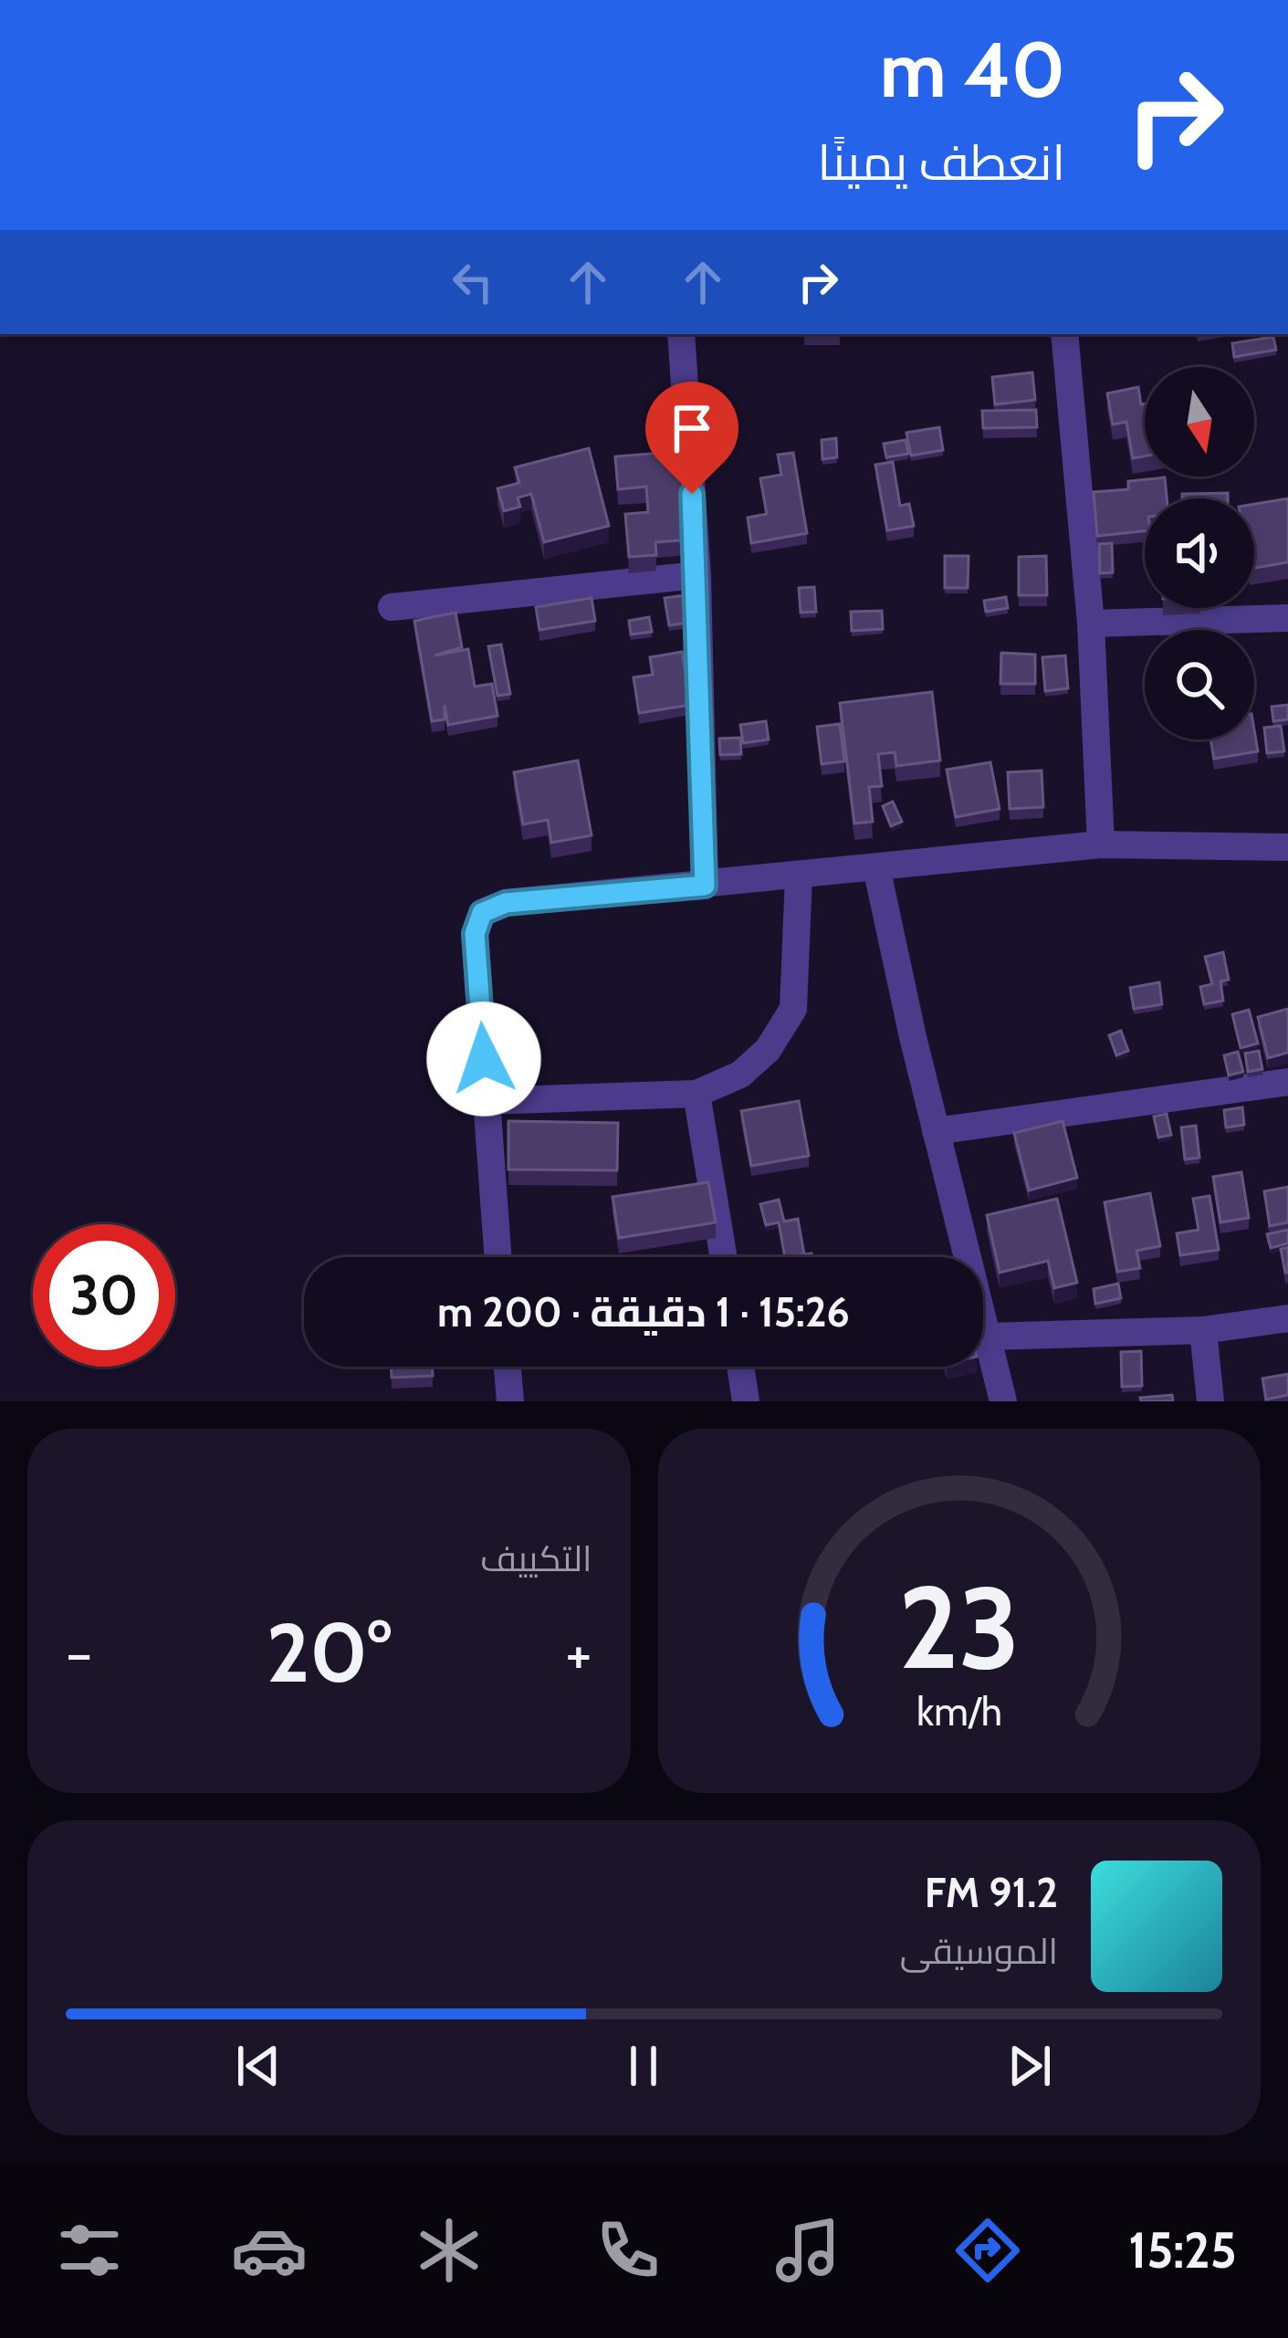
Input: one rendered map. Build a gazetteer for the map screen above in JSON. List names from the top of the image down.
{
  "north": "bottom",
  "page": {
    "turn": ["40 m", "انعطف يمينًا"],
    "limit": "30",
    "trip": "15:26 · 1 دقيقة · 200 m",
    "tile": "التكييف",
    "heat": ["−", "20°", "+"],
    "song": ["91.2 FM", "الموسيقى"],
    "tabs": "15:25",
    "gauge": ["23", "km/h"]
  }
}
